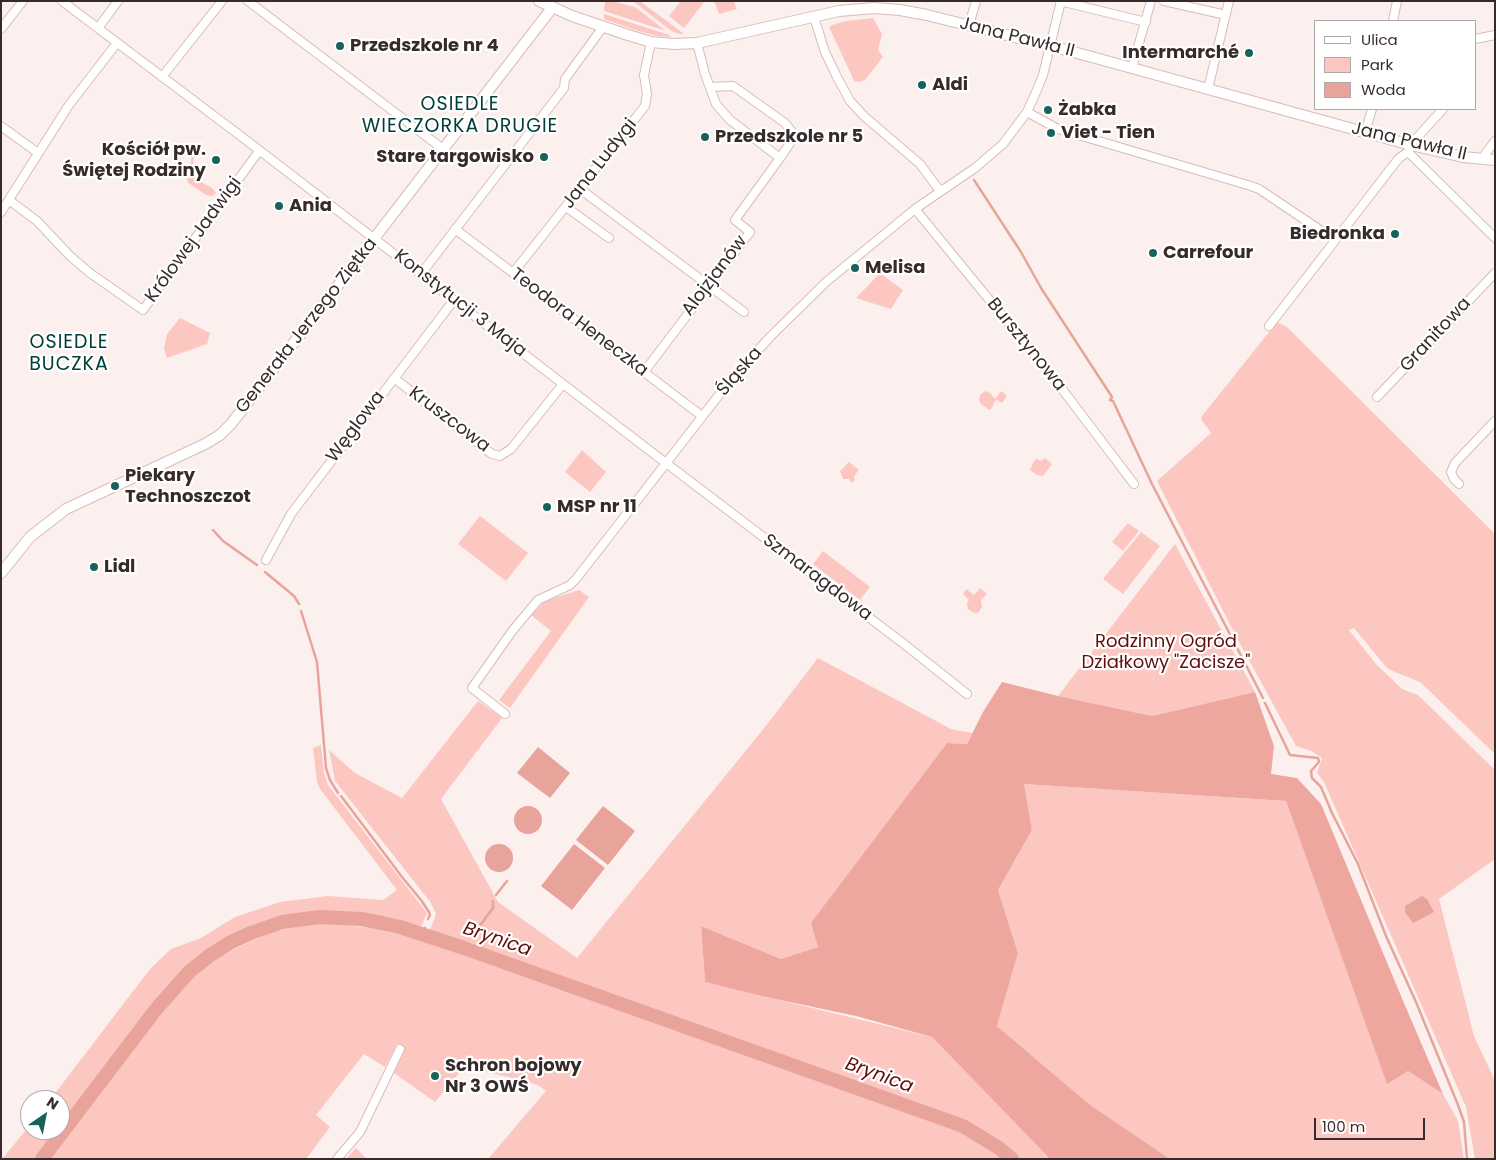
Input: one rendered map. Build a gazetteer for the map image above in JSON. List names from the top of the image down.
{
  "streets": {
    "street": [
      "Jana Pawła II",
      "Jana Ludygi",
      "Królowej Jadwigi",
      "Alojzjanów",
      "Konstytucji 3 Maja",
      "Teodora Heneczka",
      "Generała Jerzego Ziętka",
      "Granitowa",
      "Bursztynowa",
      "Śląska",
      "Kruszcowa",
      "Węglowa",
      "Szmaragdowa"
    ]
  },
  "crossings": [
    ["Jana Pawła II", "Jana Ludygi"],
    ["Jana Pawła II", "Generała Jerzego Ziętka"],
    ["Jana Pawła II", "Śląska"],
    ["Jana Ludygi", "Teodora Heneczka"],
    ["Królowej Jadwigi", "Konstytucji 3 Maja"],
    ["Alojzjanów", "Teodora Heneczka"],
    ["Konstytucji 3 Maja", "Generała Jerzego Ziętka"],
    ["Konstytucji 3 Maja", "Śląska"],
    ["Konstytucji 3 Maja", "Kruszcowa"],
    ["Konstytucji 3 Maja", "Węglowa"],
    ["Konstytucji 3 Maja", "Szmaragdowa"],
    ["Teodora Heneczka", "Śląska"],
    ["Bursztynowa", "Śląska"],
    ["Śląska", "Szmaragdowa"],
    ["Kruszcowa", "Węglowa"]
  ],
  "districts": ["OSIEDLE WIECZORKA DRUGIE", "OSIEDLE BUCZKA"],
  "water": ["Brynica"],
  "parks": ["Rodzinny Ogród Działkowy \"Zacisze\""],
  "places": [
    "Przedszkole nr 4",
    "Intermarché",
    "Aldi",
    "Żabka",
    "Viet - Tien",
    "Przedszkole nr 5",
    "Stare targowisko",
    "Kościół pw. Świętej Rodziny",
    "Ania",
    "Biedronka",
    "Carrefour",
    "Melisa",
    "Piekary Technoszczot",
    "MSP nr 11",
    "Lidl",
    "Schron bojowy Nr 3 OWŚ"
  ],
  "legend": ["Ulica", "Park", "Woda"],
  "scale_bar": "100 m",
  "north": "top right"
}
